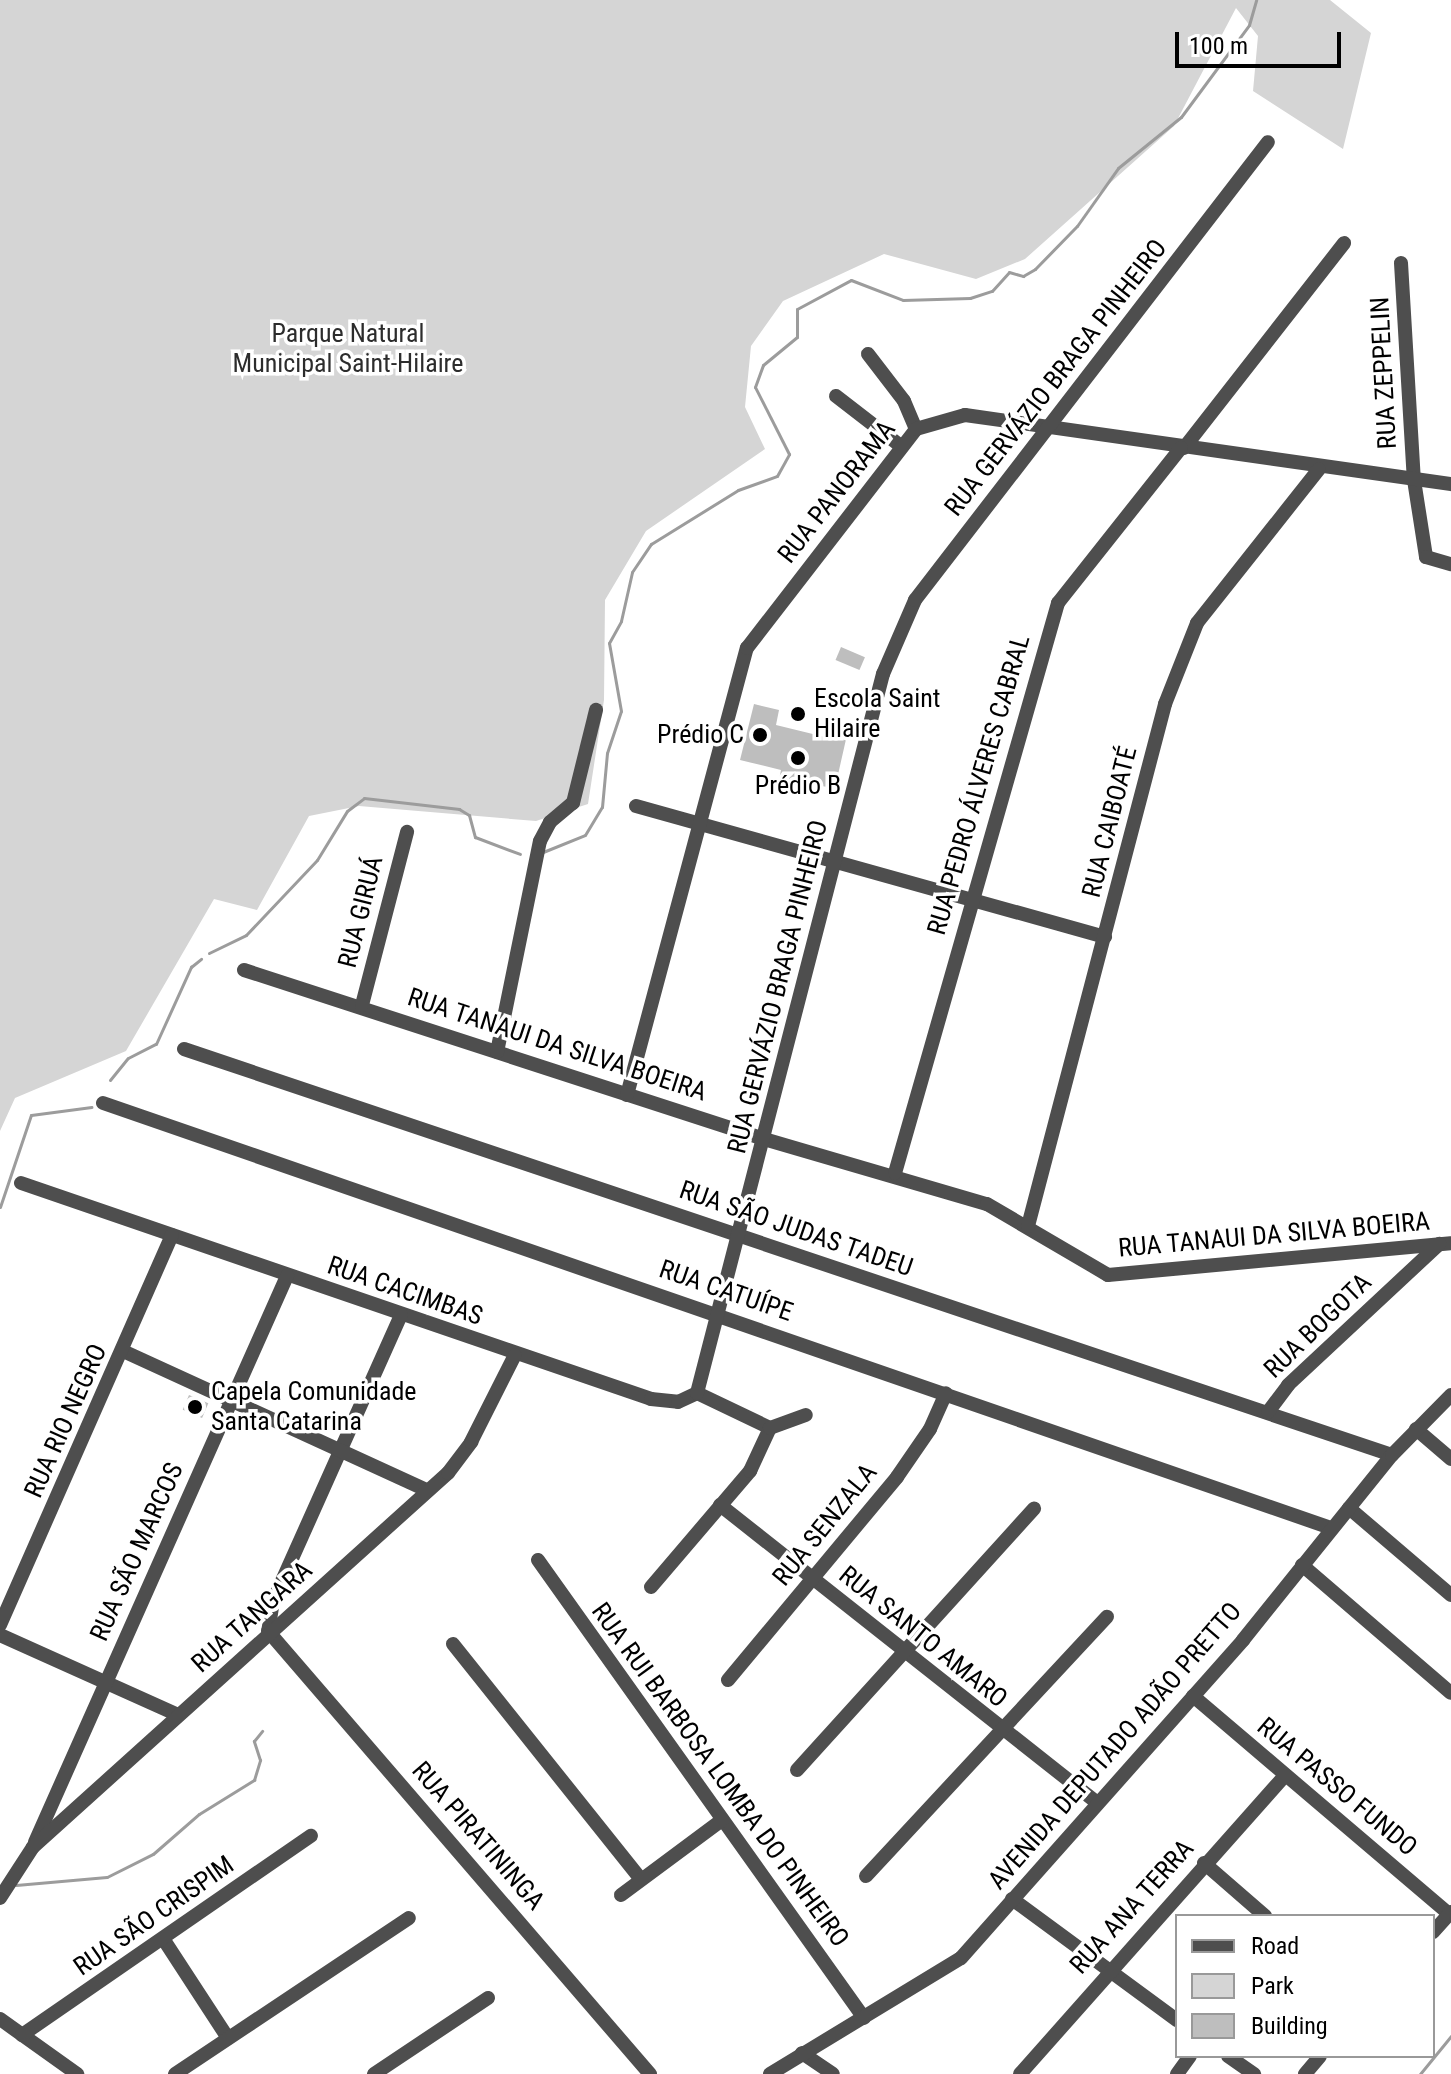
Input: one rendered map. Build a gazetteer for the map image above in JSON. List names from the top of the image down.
{
  "streets": {
    "street": [
      "RUA ZEPPELIN",
      "RUA GERVÁZIO BRAGA PINHEIRO",
      "RUA PANORAMA",
      "RUA PEDRO ÁLVERES CABRAL",
      "RUA CAIBOATÉ",
      "RUA GIRUÁ",
      "RUA TANAUI DA SILVA BOEIRA",
      "RUA SÃO JUDAS TADEU",
      "RUA CACIMBAS",
      "RUA CATUÍPE",
      "RUA BOGOTA",
      "RUA RIO NEGRO",
      "RUA SENZALA",
      "RUA SÃO MARCOS",
      "RUA TANGARA",
      "RUA SANTO AMARO",
      "AVENIDA DEPUTADO ADÃO PRETTO",
      "RUA RUI BARBOSA LOMBA DO PINHEIRO",
      "RUA PASSO FUNDO",
      "RUA PIRATININGA",
      "RUA ANA TERRA",
      "RUA SÃO CRISPIM"
    ]
  },
  "crossings": [
    ["RUA ZEPPELIN", "RUA PANORAMA"],
    ["RUA GERVÁZIO BRAGA PINHEIRO", "RUA PANORAMA"],
    ["RUA GERVÁZIO BRAGA PINHEIRO", "RUA TANAUI DA SILVA BOEIRA"],
    ["RUA GERVÁZIO BRAGA PINHEIRO", "RUA SÃO JUDAS TADEU"],
    ["RUA GERVÁZIO BRAGA PINHEIRO", "RUA CACIMBAS"],
    ["RUA GERVÁZIO BRAGA PINHEIRO", "RUA CATUÍPE"],
    ["RUA PANORAMA", "RUA PEDRO ÁLVERES CABRAL"],
    ["RUA PANORAMA", "RUA CAIBOATÉ"],
    ["RUA PANORAMA", "RUA TANAUI DA SILVA BOEIRA"],
    ["RUA PEDRO ÁLVERES CABRAL", "RUA TANAUI DA SILVA BOEIRA"],
    ["RUA CAIBOATÉ", "RUA TANAUI DA SILVA BOEIRA"],
    ["RUA GIRUÁ", "RUA TANAUI DA SILVA BOEIRA"],
    ["RUA TANAUI DA SILVA BOEIRA", "RUA BOGOTA"],
    ["RUA SÃO JUDAS TADEU", "RUA BOGOTA"],
    ["RUA SÃO JUDAS TADEU", "AVENIDA DEPUTADO ADÃO PRETTO"],
    ["RUA CACIMBAS", "RUA RIO NEGRO"],
    ["RUA CACIMBAS", "RUA SÃO MARCOS"],
    ["RUA CACIMBAS", "RUA TANGARA"],
    ["RUA CATUÍPE", "RUA SENZALA"],
    ["RUA CATUÍPE", "AVENIDA DEPUTADO ADÃO PRETTO"],
    ["RUA SENZALA", "RUA SANTO AMARO"],
    ["RUA SÃO MARCOS", "RUA TANGARA"],
    ["RUA TANGARA", "RUA PIRATININGA"],
    ["RUA SANTO AMARO", "AVENIDA DEPUTADO ADÃO PRETTO"],
    ["AVENIDA DEPUTADO ADÃO PRETTO", "RUA RUI BARBOSA LOMBA DO PINHEIRO"],
    ["AVENIDA DEPUTADO ADÃO PRETTO", "RUA PASSO FUNDO"],
    ["RUA PASSO FUNDO", "RUA ANA TERRA"]
  ],
  "parks": ["Parque Natural Municipal Saint-Hilaire"],
  "places": [
    "Escola Saint Hilaire",
    "Prédio C",
    "Prédio B",
    "Capela Comunidade Santa Catarina"
  ],
  "legend": ["Road", "Park", "Building"],
  "scale_bar": "100 m"
}
